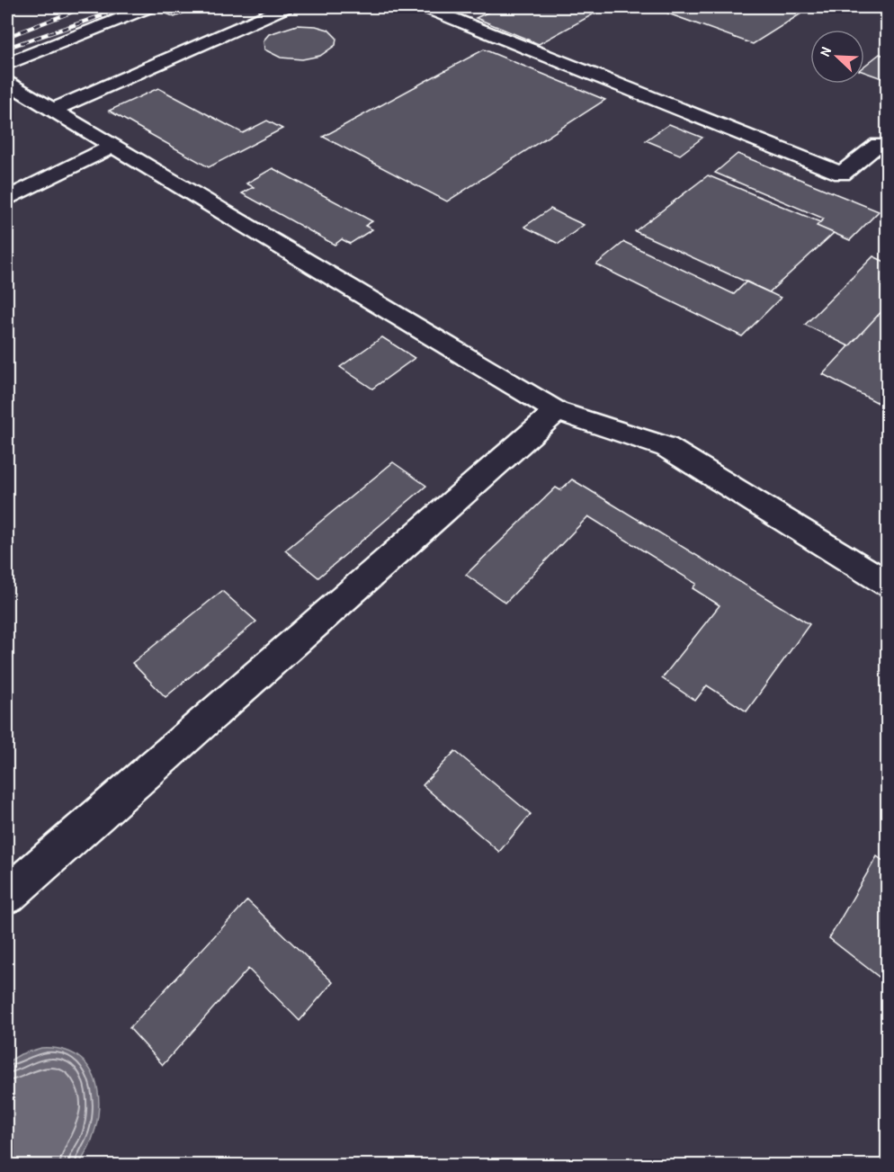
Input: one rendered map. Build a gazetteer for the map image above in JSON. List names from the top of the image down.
{
  "north": "top left"
}
